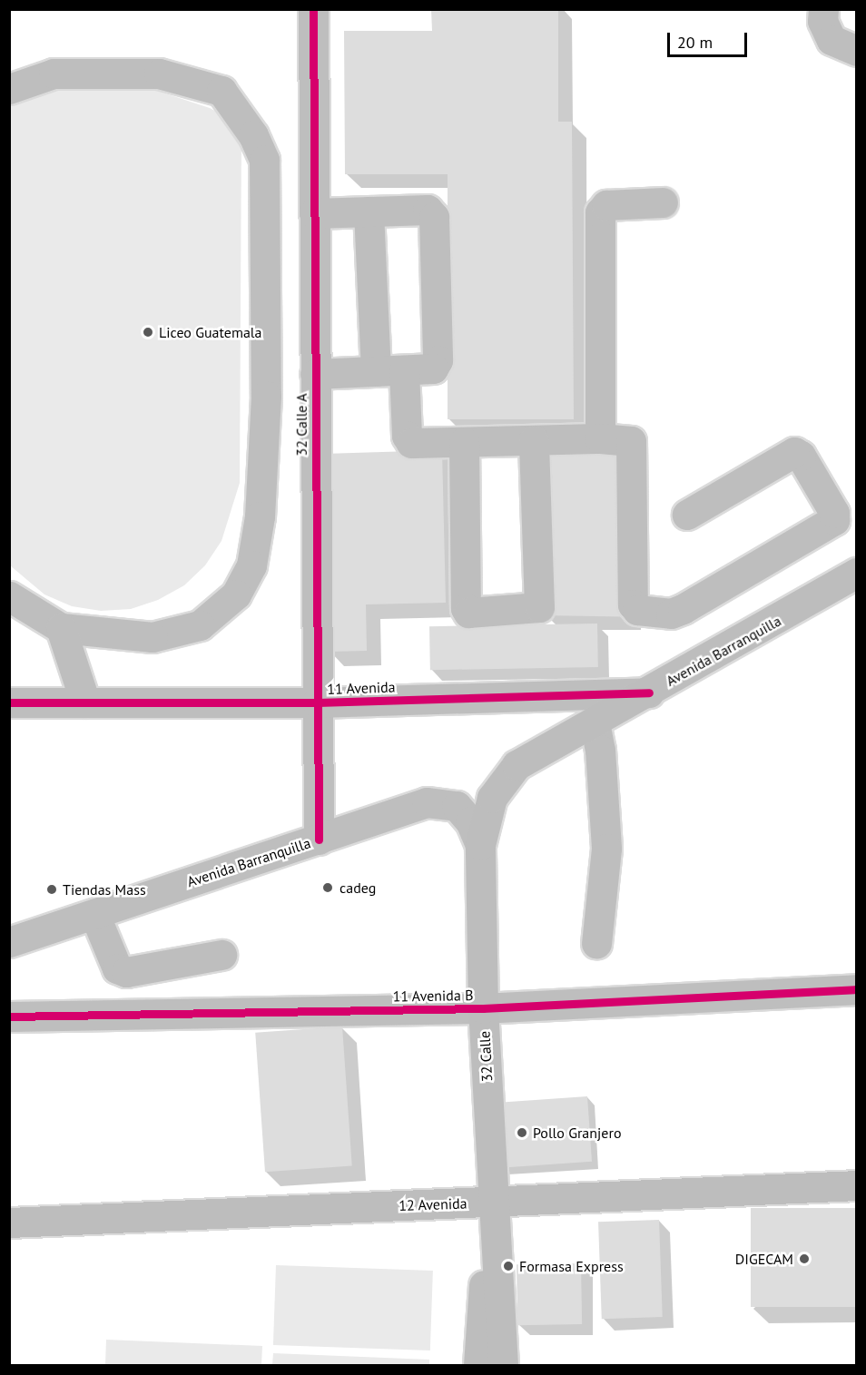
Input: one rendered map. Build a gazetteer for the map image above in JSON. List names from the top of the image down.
{
  "streets": {
    "main road": ["Avenida Barranquilla", "32 Calle", "12 Avenida"],
    "street": ["32 Calle A", "11 Avenida", "11 Avenida B"]
  },
  "crossings": [
    ["32 Calle A", "Avenida Barranquilla"],
    ["32 Calle A", "11 Avenida"],
    ["Avenida Barranquilla", "11 Avenida"],
    ["Avenida Barranquilla", "32 Calle"],
    ["11 Avenida B", "32 Calle"],
    ["32 Calle", "12 Avenida"]
  ],
  "places": [
    "Liceo Guatemala",
    "cadeg",
    "Tiendas Mass",
    "Pollo Granjero",
    "DIGECAM",
    "Formasa Express"
  ],
  "scale_bar": "20 m"
}
